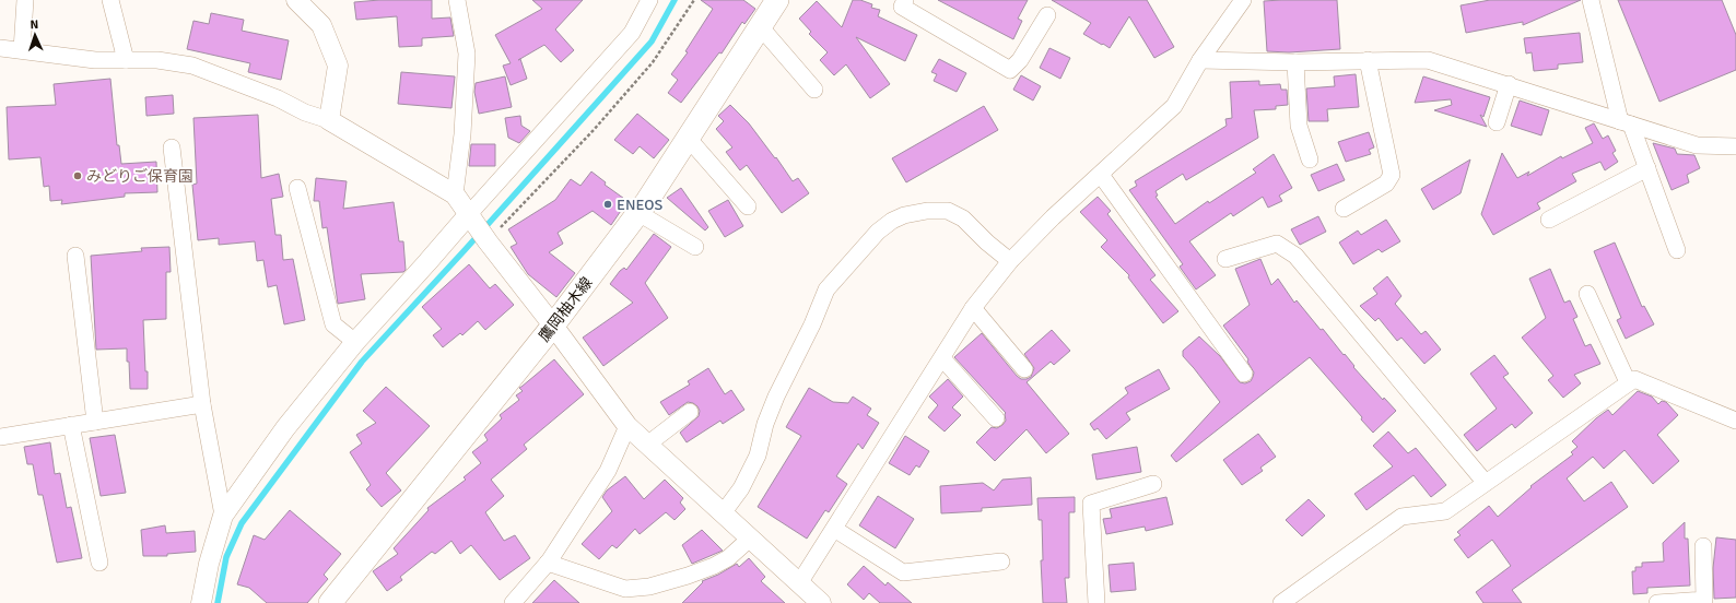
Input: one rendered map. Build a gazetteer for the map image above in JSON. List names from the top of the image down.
{
  "streets": {
    "main road": ["鷹岡柚木線"]
  },
  "places": ["みどりご保育園", "ENEOS"],
  "north": "top"
}
